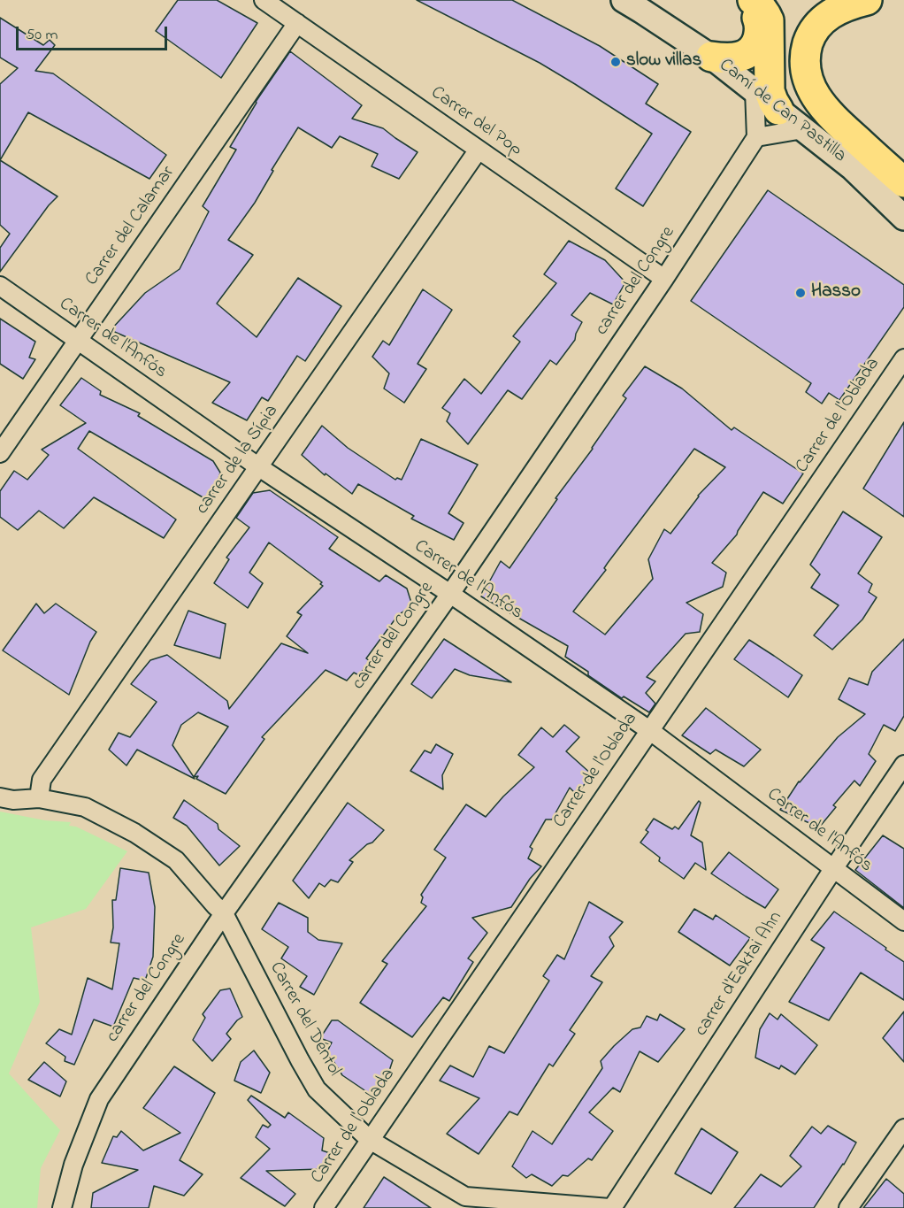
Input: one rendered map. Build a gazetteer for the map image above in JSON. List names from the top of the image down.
{
  "streets": {
    "street": [
      "Camí de Can Pastilla",
      "Carrer del Pop",
      "Carrer del Calamar",
      "carrer del Congre",
      "Carrer de l'Anfós",
      "Carrer de l'Oblada",
      "carrer de la Sípia",
      "carrer d'Eaktai Ahn",
      "Carrer del Déntol"
    ]
  },
  "crossings": [
    ["Carrer del Pop", "Carrer del Calamar"],
    ["Carrer del Pop", "carrer del Congre"],
    ["Carrer del Pop", "carrer de la Sípia"],
    ["Carrer del Calamar", "Carrer de l'Anfós"],
    ["carrer del Congre", "Carrer de l'Anfós"],
    ["carrer del Congre", "Carrer del Déntol"],
    ["Carrer de l'Anfós", "Carrer de l'Oblada"],
    ["Carrer de l'Anfós", "carrer de la Sípia"],
    ["Carrer de l'Anfós", "carrer d'Eaktai Ahn"],
    ["Carrer de l'Oblada", "Carrer del Déntol"],
    ["carrer de la Sípia", "Carrer del Déntol"],
    ["carrer d'Eaktai Ahn", "Carrer del Déntol"]
  ],
  "places": ["slow villas", "Hasso"],
  "scale_bar": "50 m"
}
